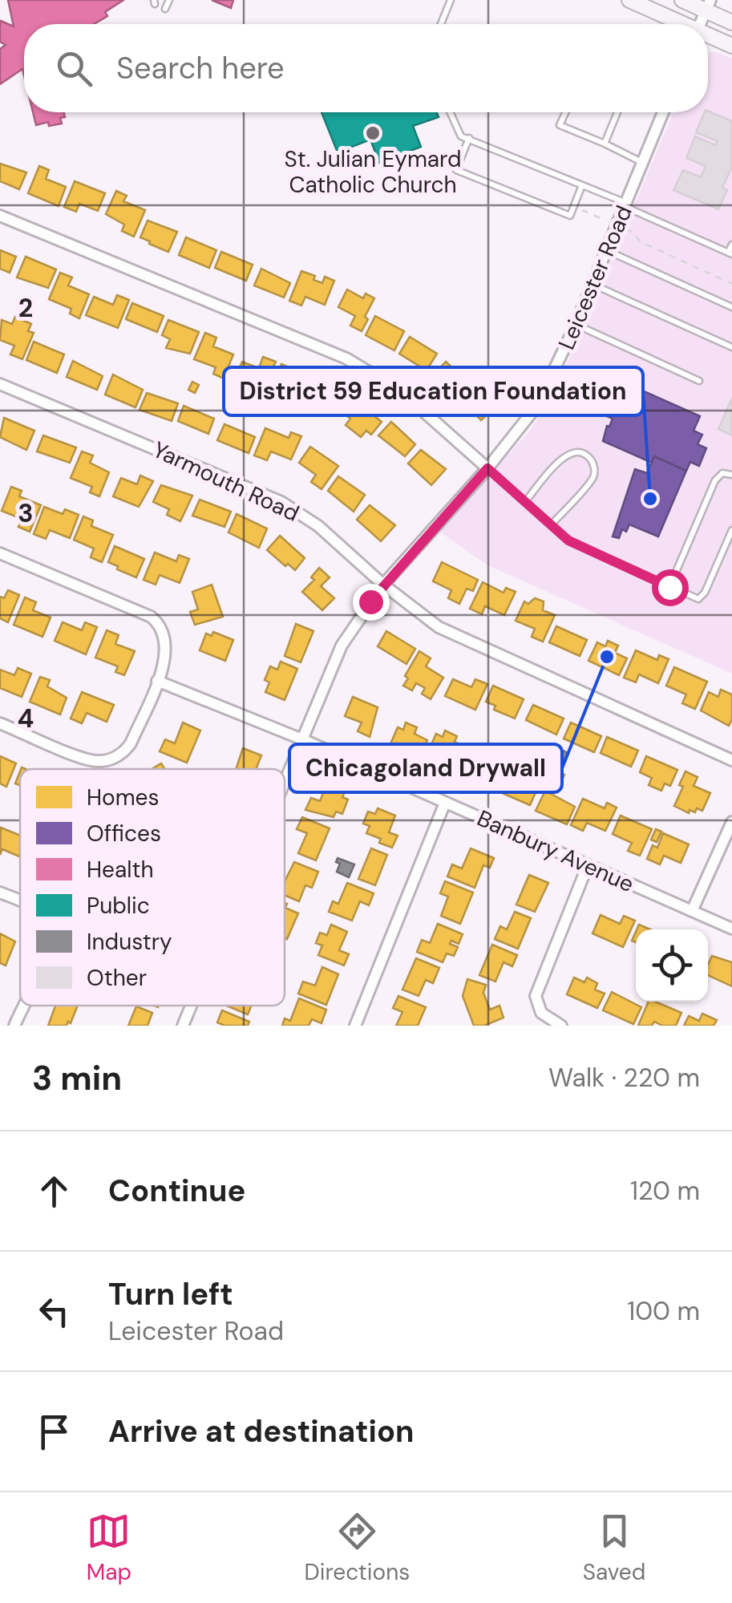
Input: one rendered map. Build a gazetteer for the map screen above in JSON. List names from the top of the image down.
{
  "streets": {
    "street": ["Leicester Road", "Yarmouth Road", "Banbury Avenue"]
  },
  "crossings": [
    ["Leicester Road", "Yarmouth Road"],
    ["Leicester Road", "Banbury Avenue"]
  ],
  "places": ["St. Julian Eymard Catholic Church", "District 59 Education Foundation", "Chicagoland Drywall"],
  "legend": [
    "Homes",
    "Offices",
    "Health",
    "Public",
    "Industry",
    "Other"
  ],
  "page": {
    "search": "Search here",
    "heading": ["3 min", "Walk · 220 m"],
    "list": [
      ["Continue", "120 m"],
      ["Turn left", "Leicester Road", "100 m"],
      "Arrive at destination"
    ],
    "nav": ["Map", "Directions", "Saved"]
  },
  "grid": {
    "rows": ["2", "3", "4"]
  }
}
